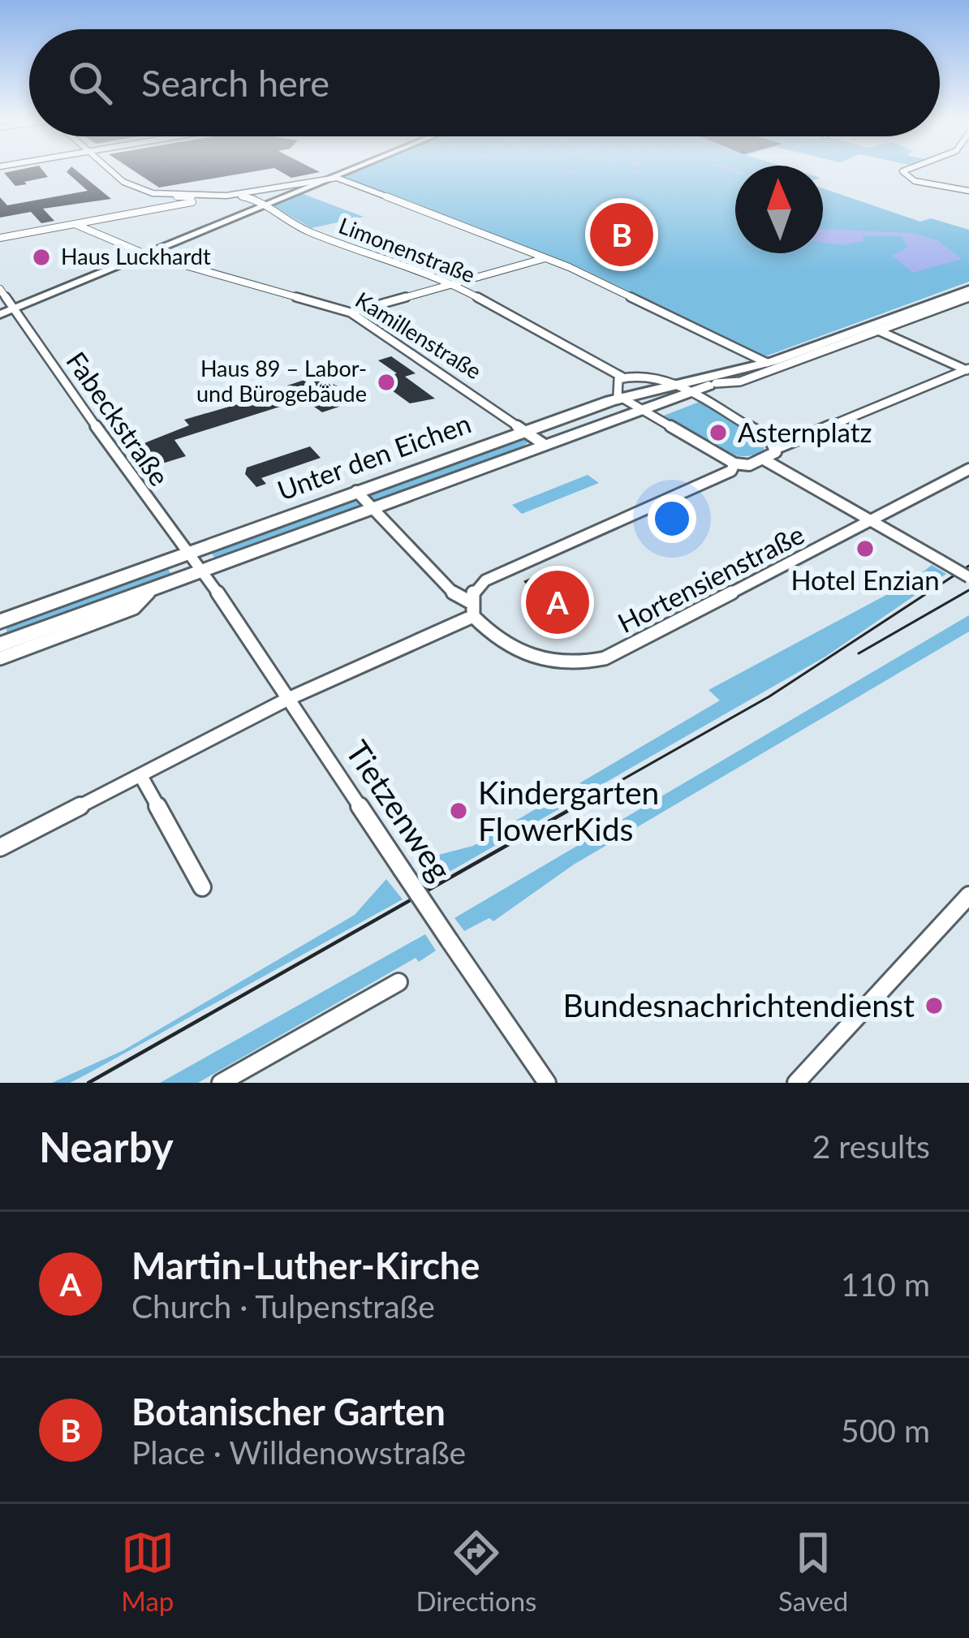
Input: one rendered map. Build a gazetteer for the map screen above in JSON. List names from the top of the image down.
{
  "streets": {
    "main road": ["Unter den Eichen"],
    "street": [
      "Limonenstraße",
      "Kamillenstraße",
      "Fabeckstraße",
      "Hortensienstraße",
      "Tietzenweg"
    ]
  },
  "crossings": [
    ["Kamillenstraße", "Unter den Eichen"],
    ["Fabeckstraße", "Unter den Eichen"],
    ["Fabeckstraße", "Tietzenweg"],
    ["Unter den Eichen", "Hortensienstraße"],
    ["Unter den Eichen", "Tietzenweg"]
  ],
  "places": [
    "Haus Luckhardt",
    "Haus 89 – Labor- und Bürogebäude",
    "Asternplatz",
    "Hotel Enzian",
    "Kindergarten FlowerKids",
    "Bundesnachrichtendienst"
  ],
  "north": "top",
  "page": {
    "search": "Search here",
    "pins": ["B", "A"],
    "heading": ["Nearby", "2 results"],
    "list": [
      {
        "mark": "A",
        "name": "Martin-Luther-Kirche",
        "note": "Church · Tulpenstraße",
        "value": "110 m"
      },
      {
        "mark": "B",
        "name": "Botanischer Garten",
        "note": "Place · Willdenowstraße",
        "value": "500 m"
      }
    ],
    "nav": ["Map", "Directions", "Saved"]
  }
}
